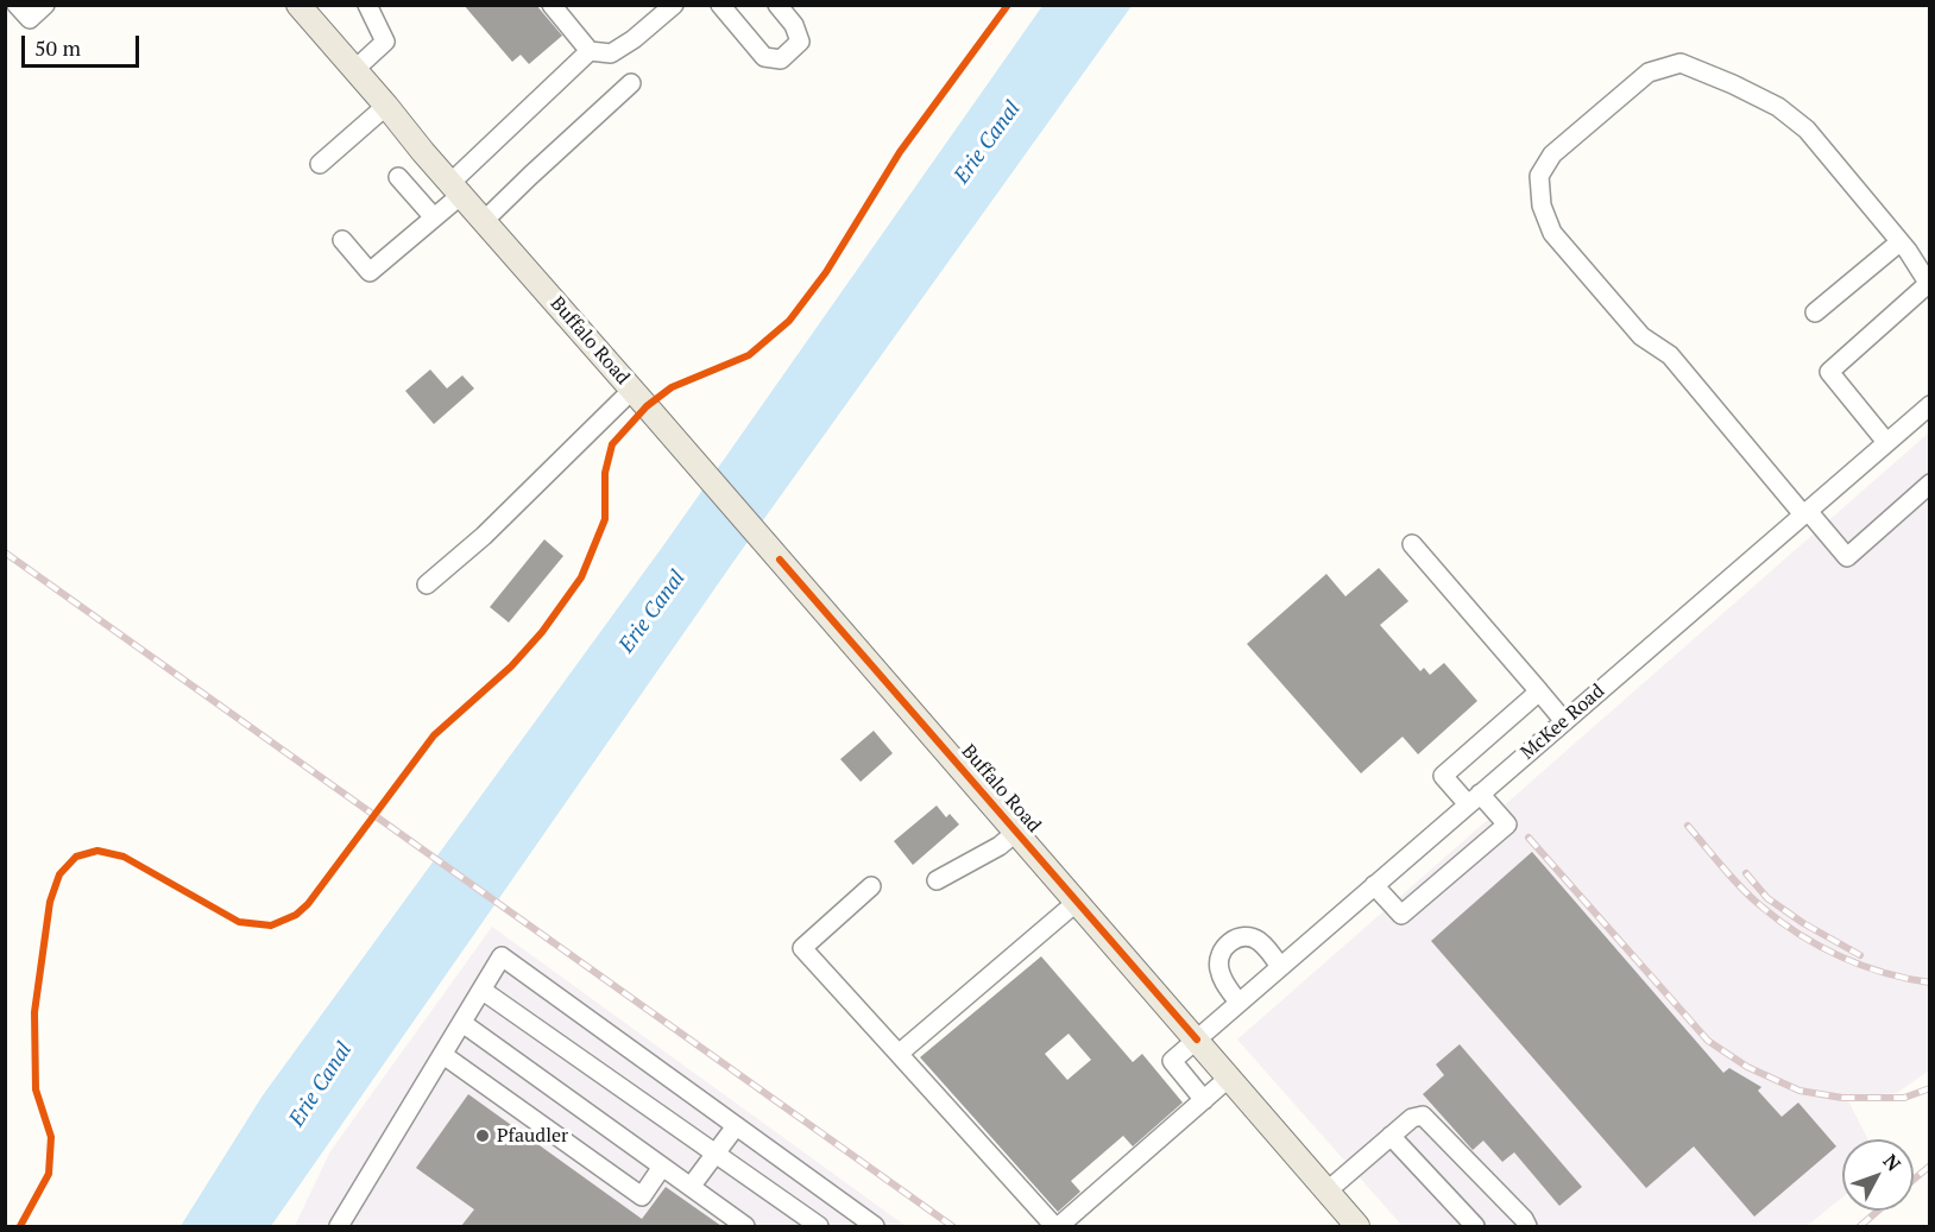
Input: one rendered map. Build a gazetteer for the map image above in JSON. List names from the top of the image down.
{
  "streets": {
    "main road": ["Buffalo Road"],
    "street": ["McKee Road"]
  },
  "crossings": [
    ["Buffalo Road", "McKee Road"]
  ],
  "water": ["Erie Canal"],
  "places": ["Pfaudler"],
  "scale_bar": "50 m",
  "north": "top right"
}
